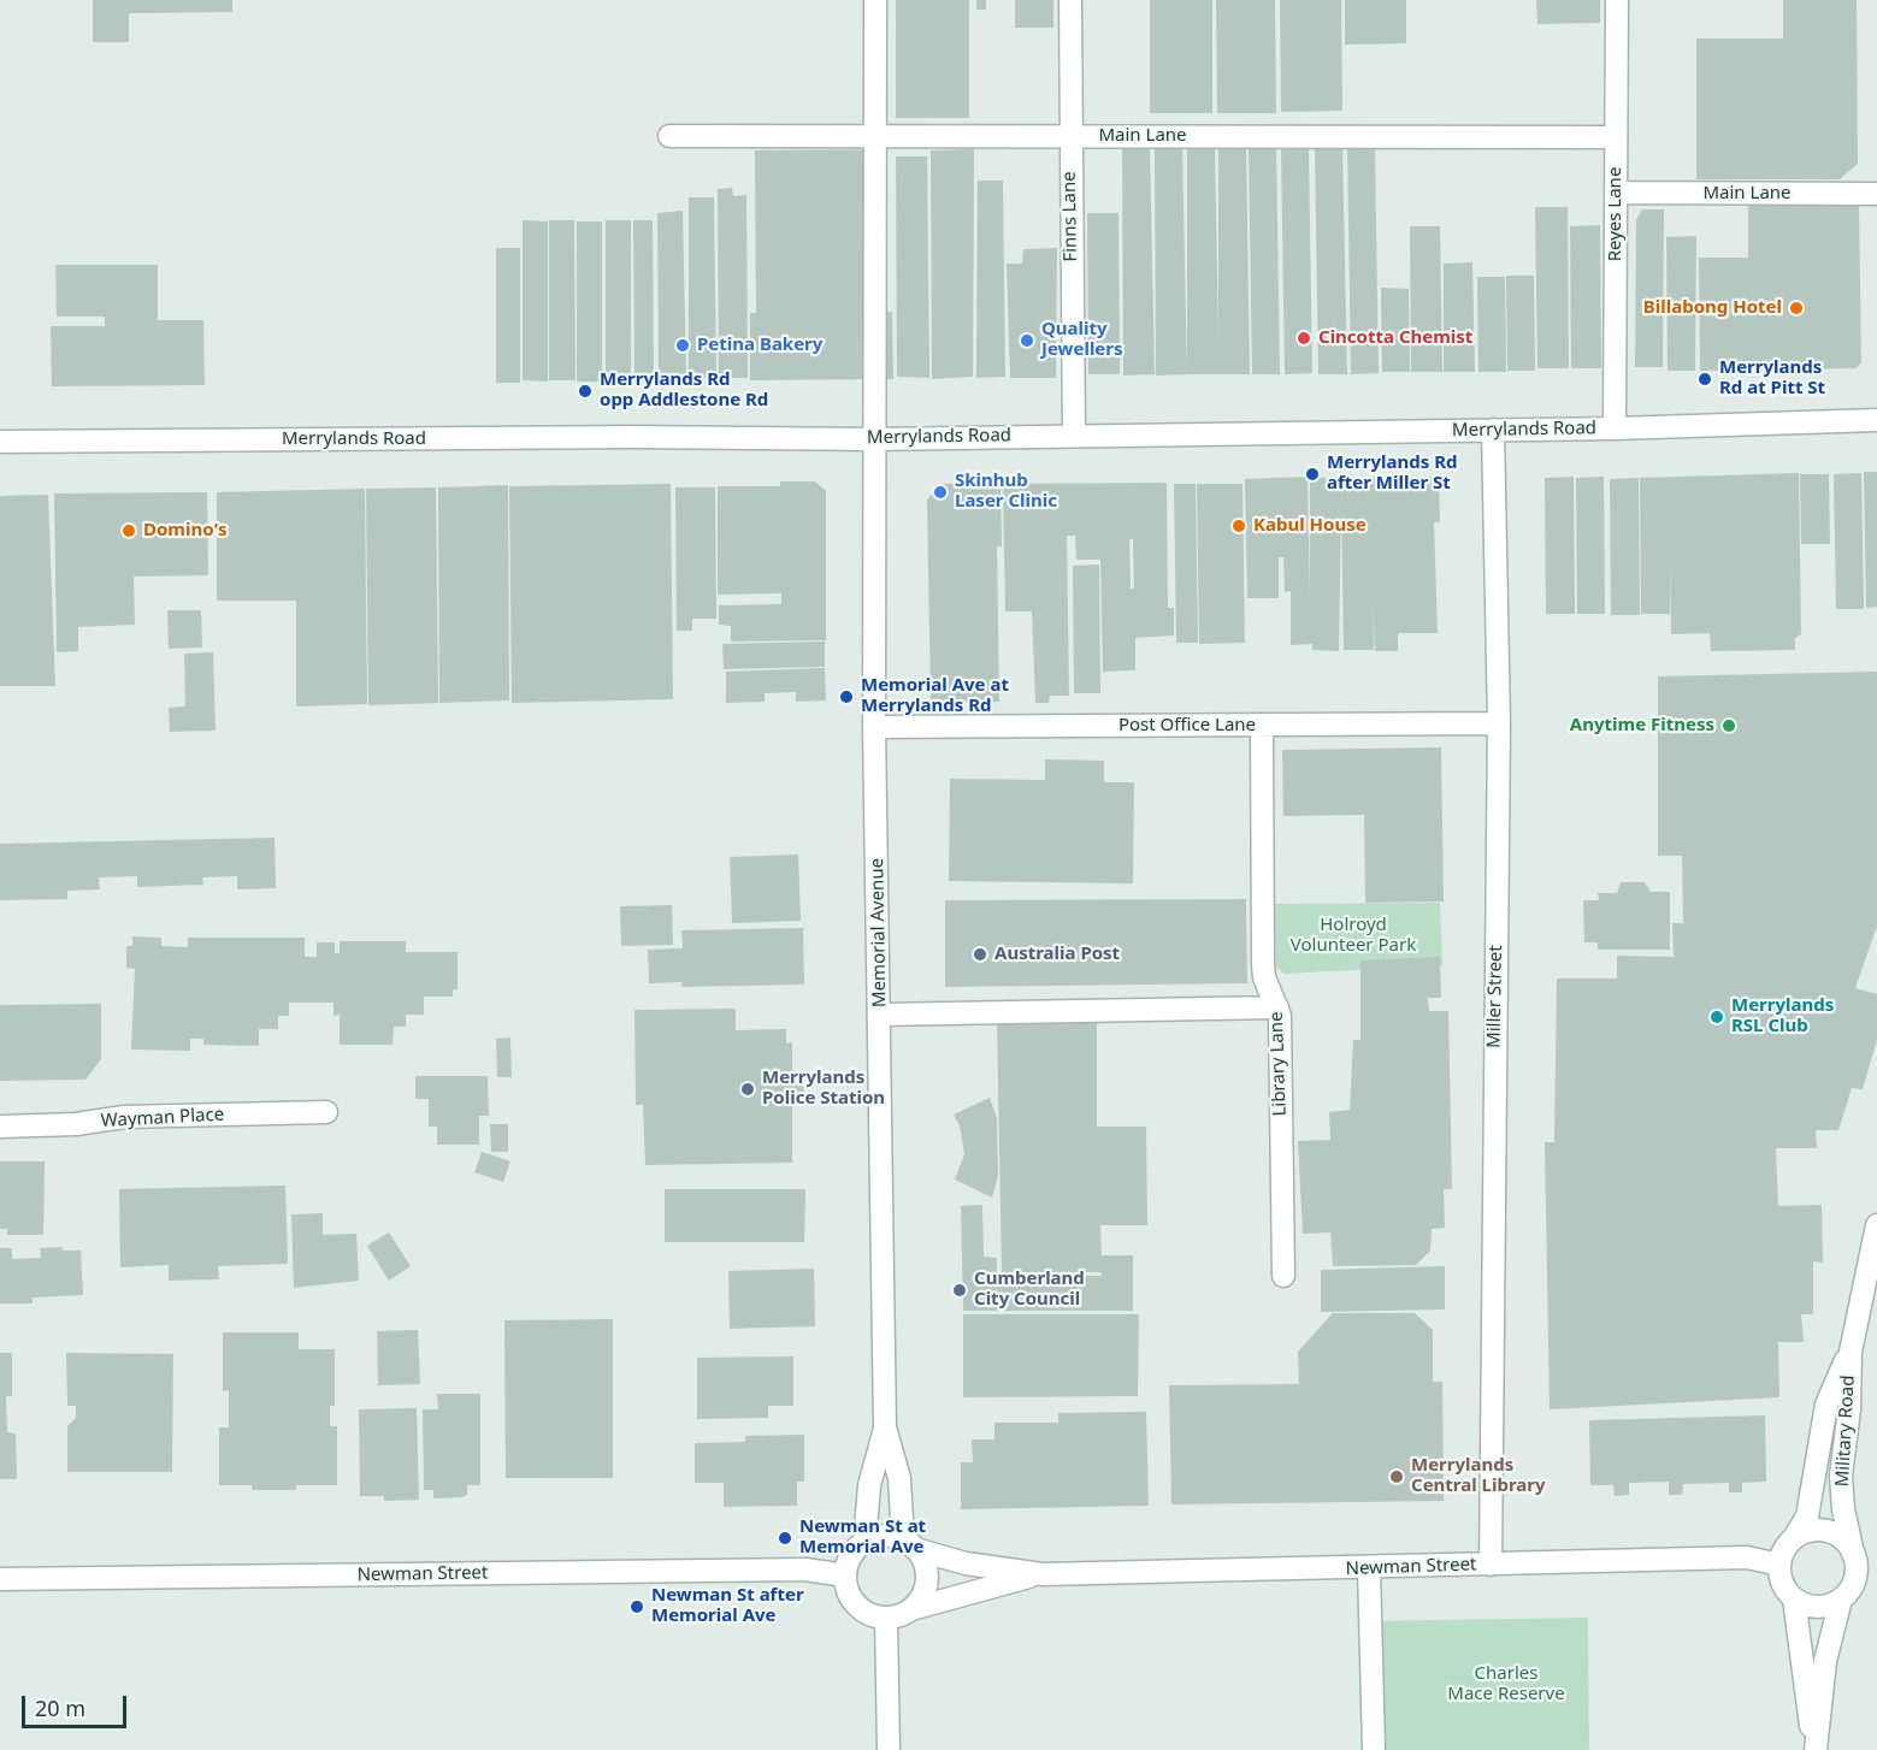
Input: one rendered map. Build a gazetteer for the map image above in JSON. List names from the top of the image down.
{
  "streets": {
    "street": [
      "Main Lane",
      "Reyes Lane",
      "Finns Lane",
      "Merrylands Road",
      "Post Office Lane",
      "Memorial Avenue",
      "Miller Street",
      "Library Lane",
      "Wayman Place",
      "Military Road",
      "Newman Street"
    ]
  },
  "crossings": [
    ["Main Lane", "Reyes Lane"],
    ["Main Lane", "Finns Lane"],
    ["Main Lane", "Memorial Avenue"],
    ["Reyes Lane", "Merrylands Road"],
    ["Finns Lane", "Merrylands Road"],
    ["Merrylands Road", "Memorial Avenue"],
    ["Merrylands Road", "Miller Street"],
    ["Post Office Lane", "Memorial Avenue"],
    ["Post Office Lane", "Miller Street"],
    ["Post Office Lane", "Library Lane"],
    ["Memorial Avenue", "Newman Street"],
    ["Miller Street", "Newman Street"],
    ["Military Road", "Newman Street"]
  ],
  "parks": ["Holroyd Volunteer Park", "Charles Mace Reserve"],
  "places": [
    "Billabong Hotel",
    "Cincotta Chemist",
    "Quality Jewellers",
    "Petina Bakery",
    "Merrylands Rd at Pitt St",
    "Merrylands Rd opp Addlestone Rd",
    "Merrylands Rd after Miller St",
    "Skinhub Laser Clinic",
    "Kabul House",
    "Domino's",
    "Memorial Ave at Merrylands Rd",
    "Anytime Fitness",
    "Australia Post",
    "Merrylands RSL Club",
    "Merrylands Police Station",
    "Cumberland City Council",
    "Merrylands Central Library",
    "Newman St at Memorial Ave",
    "Newman St after Memorial Ave"
  ],
  "scale_bar": "20 m"
}
